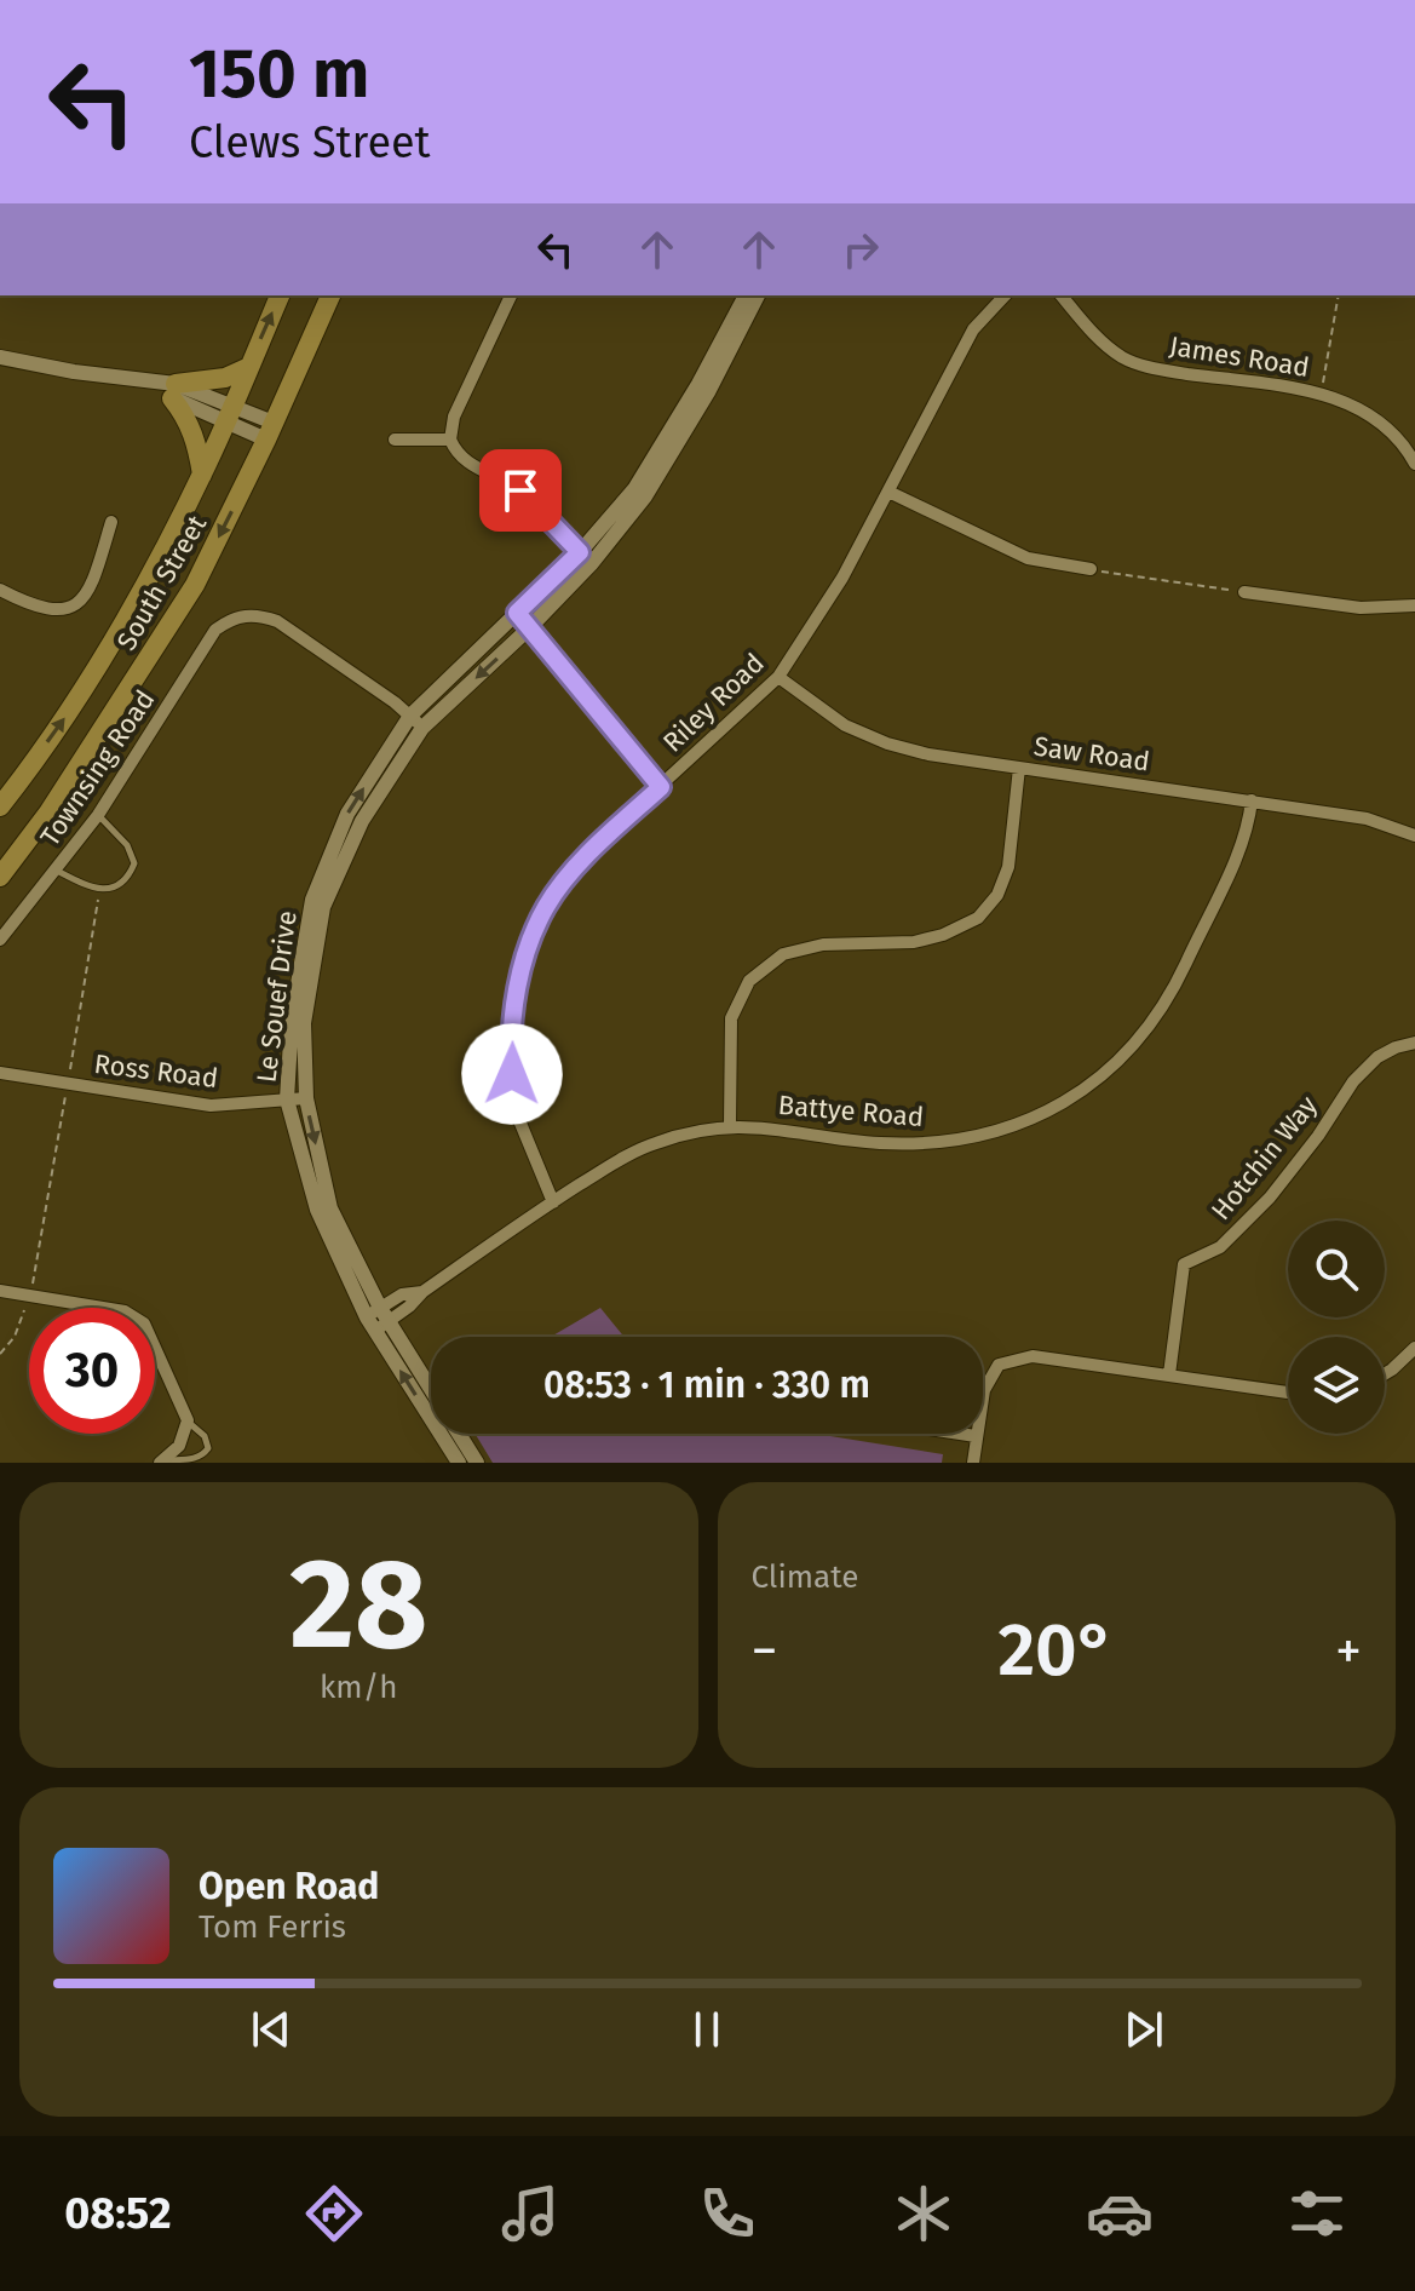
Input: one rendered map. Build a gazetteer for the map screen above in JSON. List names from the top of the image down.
{
  "streets": {
    "highway": ["South Street"],
    "street": [
      "James Road",
      "Riley Road",
      "Saw Road",
      "Townsing Road",
      "Le Souef Drive",
      "Ross Road",
      "Battye Road",
      "Hotchin Way"
    ]
  },
  "crossings": [
    ["Riley Road", "Saw Road"],
    ["Riley Road", "Battye Road"],
    ["Saw Road", "Battye Road"],
    ["Townsing Road", "Le Souef Drive"],
    ["Le Souef Drive", "Ross Road"],
    ["Le Souef Drive", "Battye Road"]
  ],
  "page": {
    "turn": ["150 m", "Clews Street"],
    "limit": "30",
    "trip": "08:53 · 1 min · 330 m",
    "tile": [
      ["28", "km/h"],
      "Climate"
    ],
    "heat": ["−", "20°", "+"],
    "song": ["Open Road", "Tom Ferris"],
    "tabs": "08:52"
  }
}
